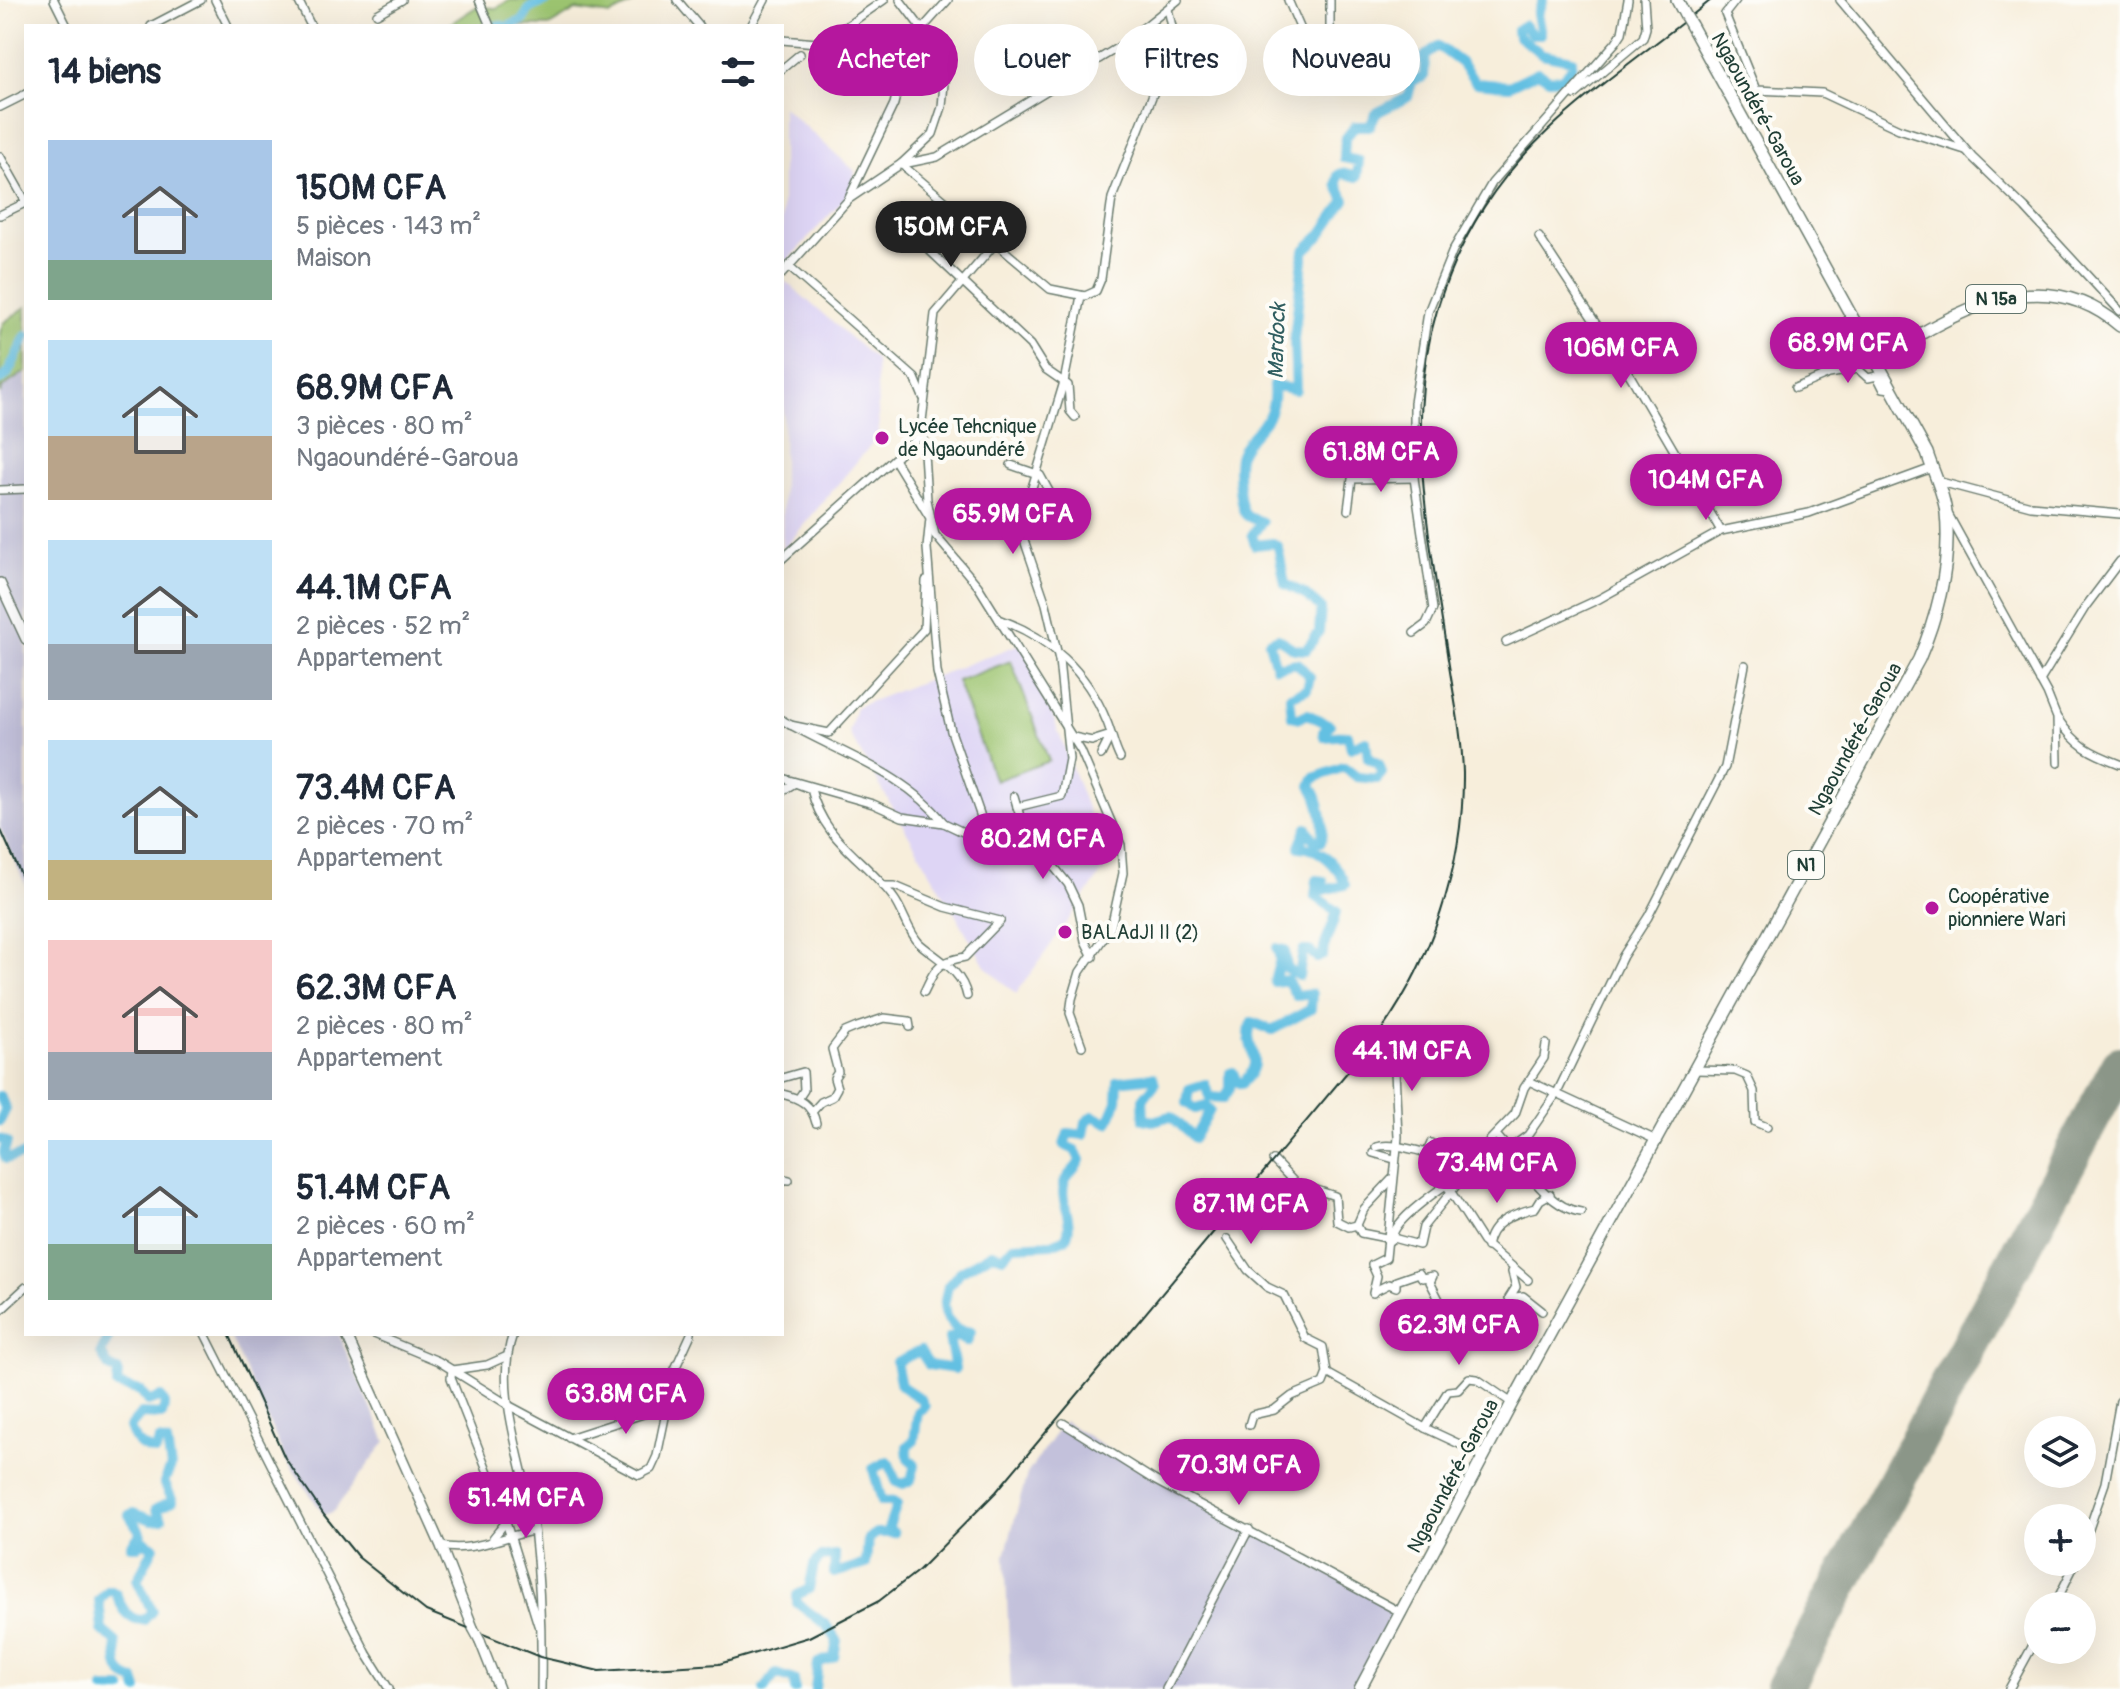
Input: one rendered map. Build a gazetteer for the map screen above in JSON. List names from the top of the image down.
{
  "streets": {
    "highway": ["Ngaoundéré-Garoua", "N 15a", "N1"]
  },
  "crossings": [
    ["Ngaoundéré-Garoua", "N 15a"]
  ],
  "water": ["Mardock"],
  "places": ["Lycée Tehcnique de Ngaoundéré", "Coopérative pionniere Wari", "BALAdJI II (2)"],
  "page": {
    "chip": [
      "Acheter",
      "Louer",
      "Filtres",
      "Nouveau"
    ],
    "heading": "14 biens",
    "list": [
      {
        "name": "150M CFA",
        "note": "5 pièces · 143 m² · Maison"
      },
      {
        "name": "68.9M CFA",
        "note": "3 pièces · 80 m² · Ngaoundéré-Garoua"
      },
      {
        "name": "44.1M CFA",
        "note": "2 pièces · 52 m² · Appartement"
      },
      {
        "name": "73.4M CFA",
        "note": "2 pièces · 70 m² · Appartement"
      },
      {
        "name": "62.3M CFA",
        "note": "2 pièces · 80 m² · Appartement"
      },
      {
        "name": "51.4M CFA",
        "note": "2 pièces · 60 m² · Appartement"
      }
    ],
    "price": [
      "150M CFA",
      "68.9M CFA",
      "106M CFA",
      "61.8M CFA",
      "104M CFA",
      "65.9M CFA",
      "80.2M CFA",
      "44.1M CFA",
      "73.4M CFA",
      "87.1M CFA",
      "62.3M CFA",
      "63.8M CFA",
      "70.3M CFA",
      "51.4M CFA"
    ],
    "map_buttons": ["+", "−"]
  }
}
